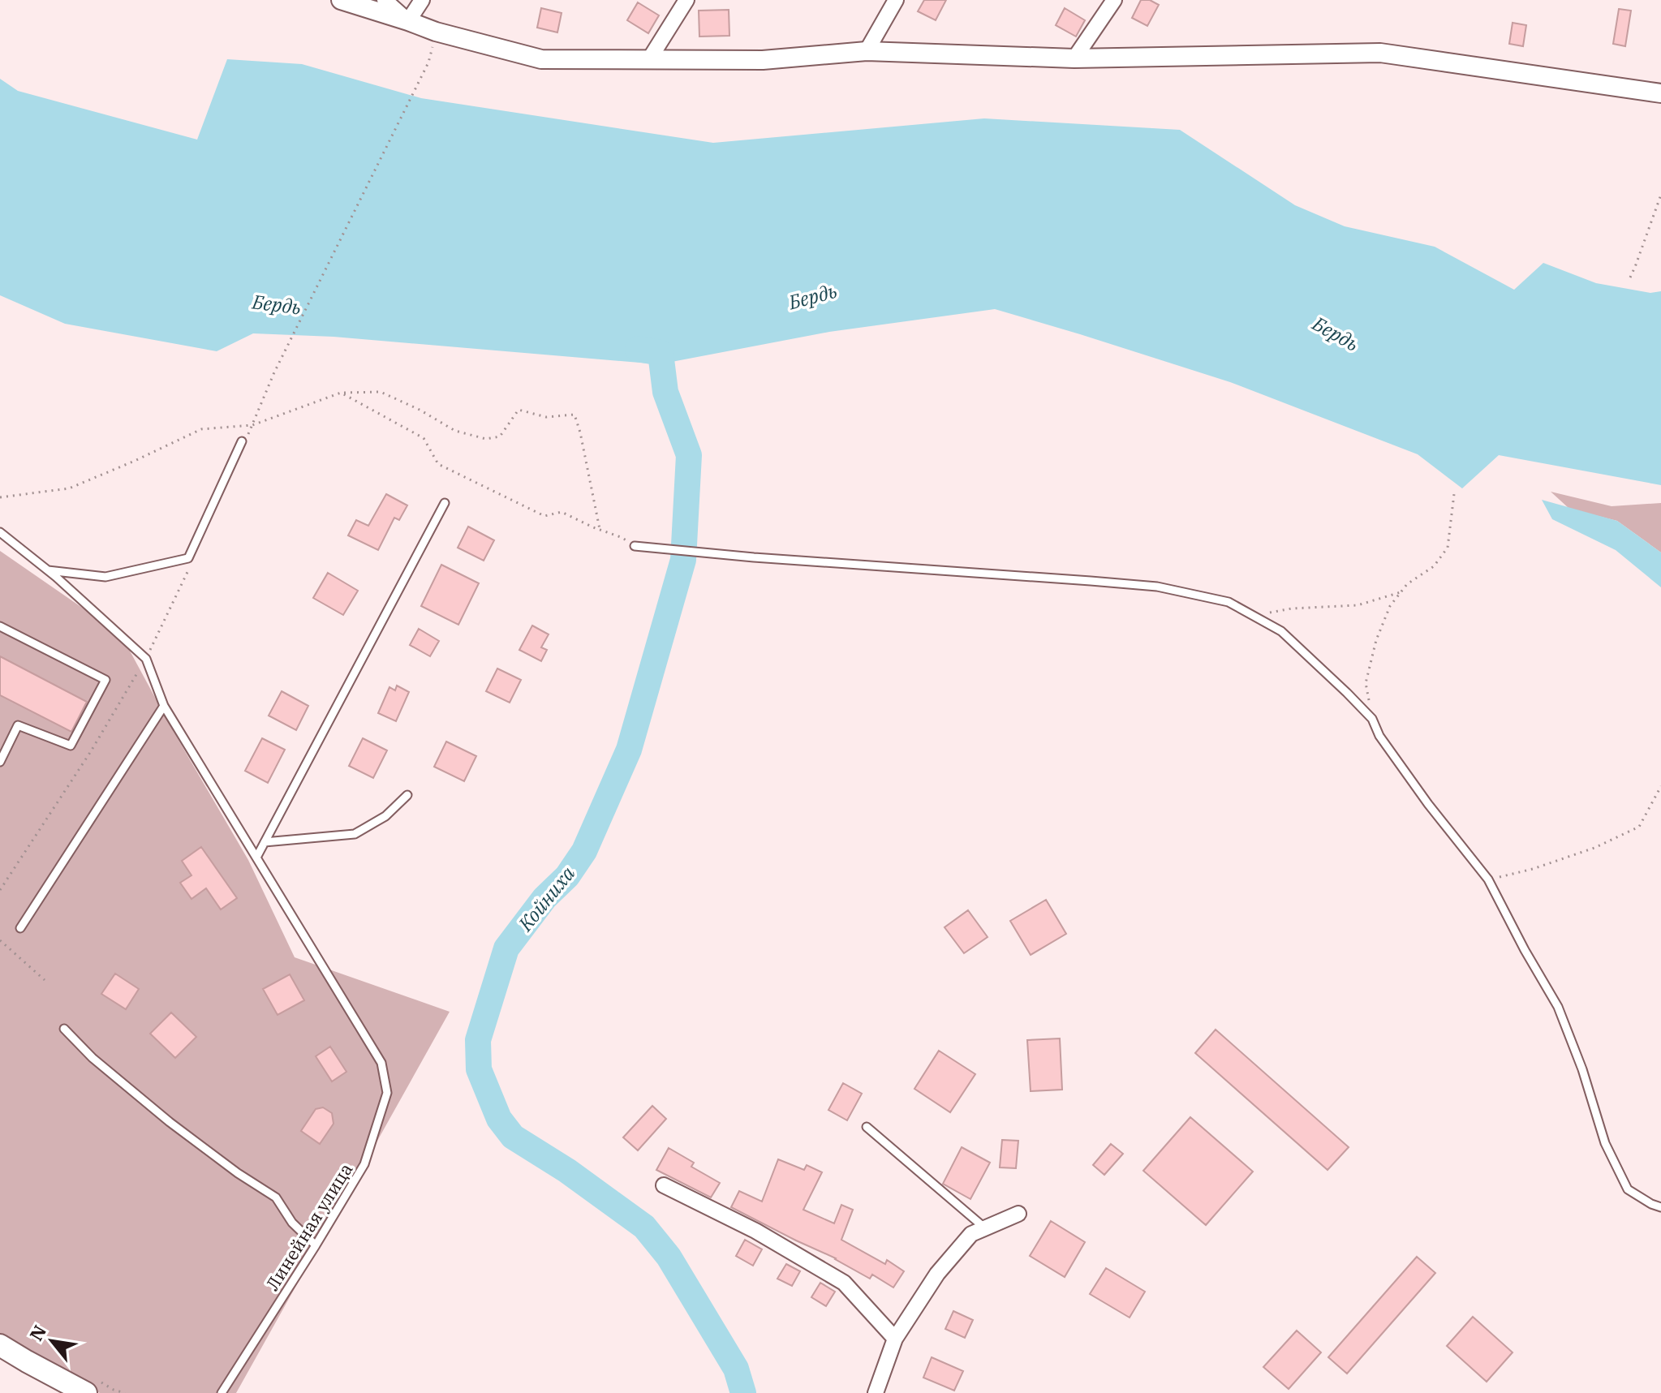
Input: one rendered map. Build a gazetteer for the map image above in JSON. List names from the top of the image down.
{
  "streets": {
    "lane": ["Линейная улица"]
  },
  "water": ["Бердь", "Койниха"],
  "north": "top left"
}
